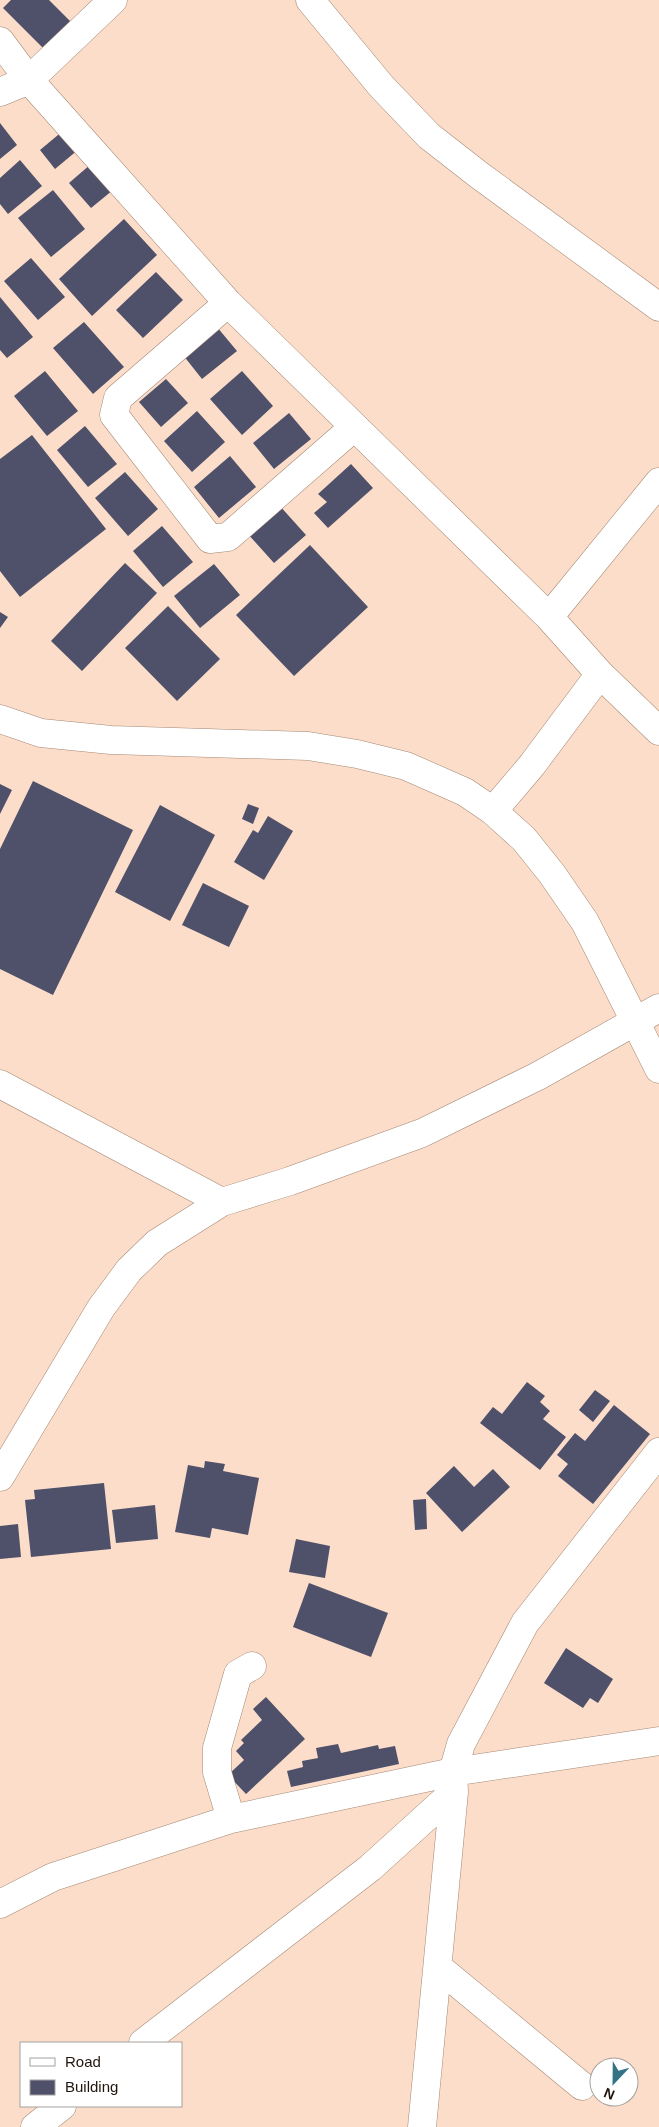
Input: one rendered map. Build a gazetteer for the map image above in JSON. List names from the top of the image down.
{
  "legend": ["Road", "Building"],
  "north": "bottom"
}
